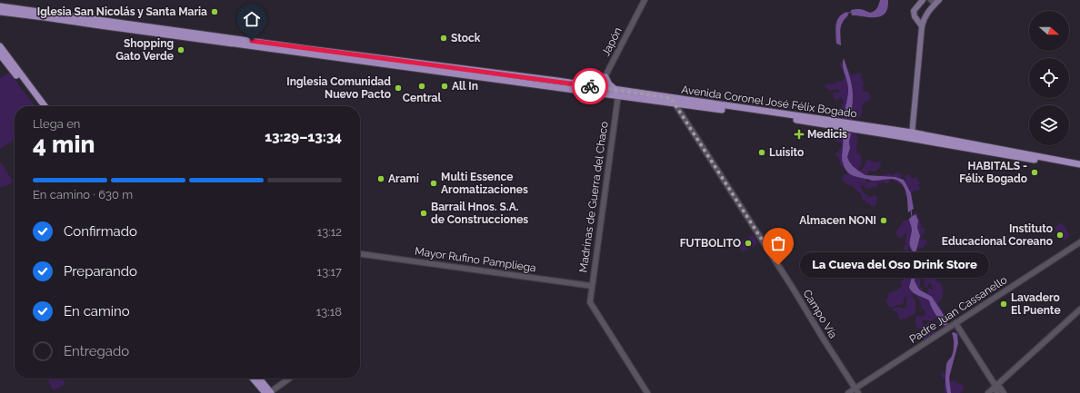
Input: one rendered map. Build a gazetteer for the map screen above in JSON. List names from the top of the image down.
{
  "streets": {
    "main road": ["Avenida Coronel José Félix Bogado"],
    "street": [
      "Japón",
      "Madrinas de Guerra del Chaco",
      "Mayor Rufino Pampliega",
      "Padre Juan Cassanello",
      "Campo Vía"
    ]
  },
  "crossings": [
    ["Japón", "Avenida Coronel José Félix Bogado"],
    ["Avenida Coronel José Félix Bogado", "Madrinas de Guerra del Chaco"],
    ["Avenida Coronel José Félix Bogado", "Campo Vía"],
    ["Madrinas de Guerra del Chaco", "Mayor Rufino Pampliega"],
    ["Padre Juan Cassanello", "Campo Vía"]
  ],
  "places": {
    "other": [
      "Iglesia San Nicolás y Santa Maria",
      "Stock",
      "Shopping Gato Verde",
      "Central",
      "All In",
      "Inglesia Comunidad Nuevo Pacto",
      "Luisito",
      "HABITALS - Félix Bogado",
      "Aramí",
      "Multi Essence Aromatizaciones",
      "Barrail Hnos. S.A. de Construcciones",
      "Almacen NONI",
      "Instituto Educacional Coreano",
      "FUTBOLITO",
      "La Cueva del Oso Drink Store",
      "Lavadero El Puente"
    ],
    "health": ["Medicis"]
  },
  "north": "right",
  "page": {
    "heading": ["4 min", "Llega en", "13:29–13:34"],
    "bar": "En camino · 630 m",
    "list": [
      ["Confirmado", "13:12"],
      ["Preparando", "13:17"],
      ["En camino", "13:18"],
      "Entregado"
    ],
    "bubble": "La Cueva del Oso Drink Store"
  }
}
